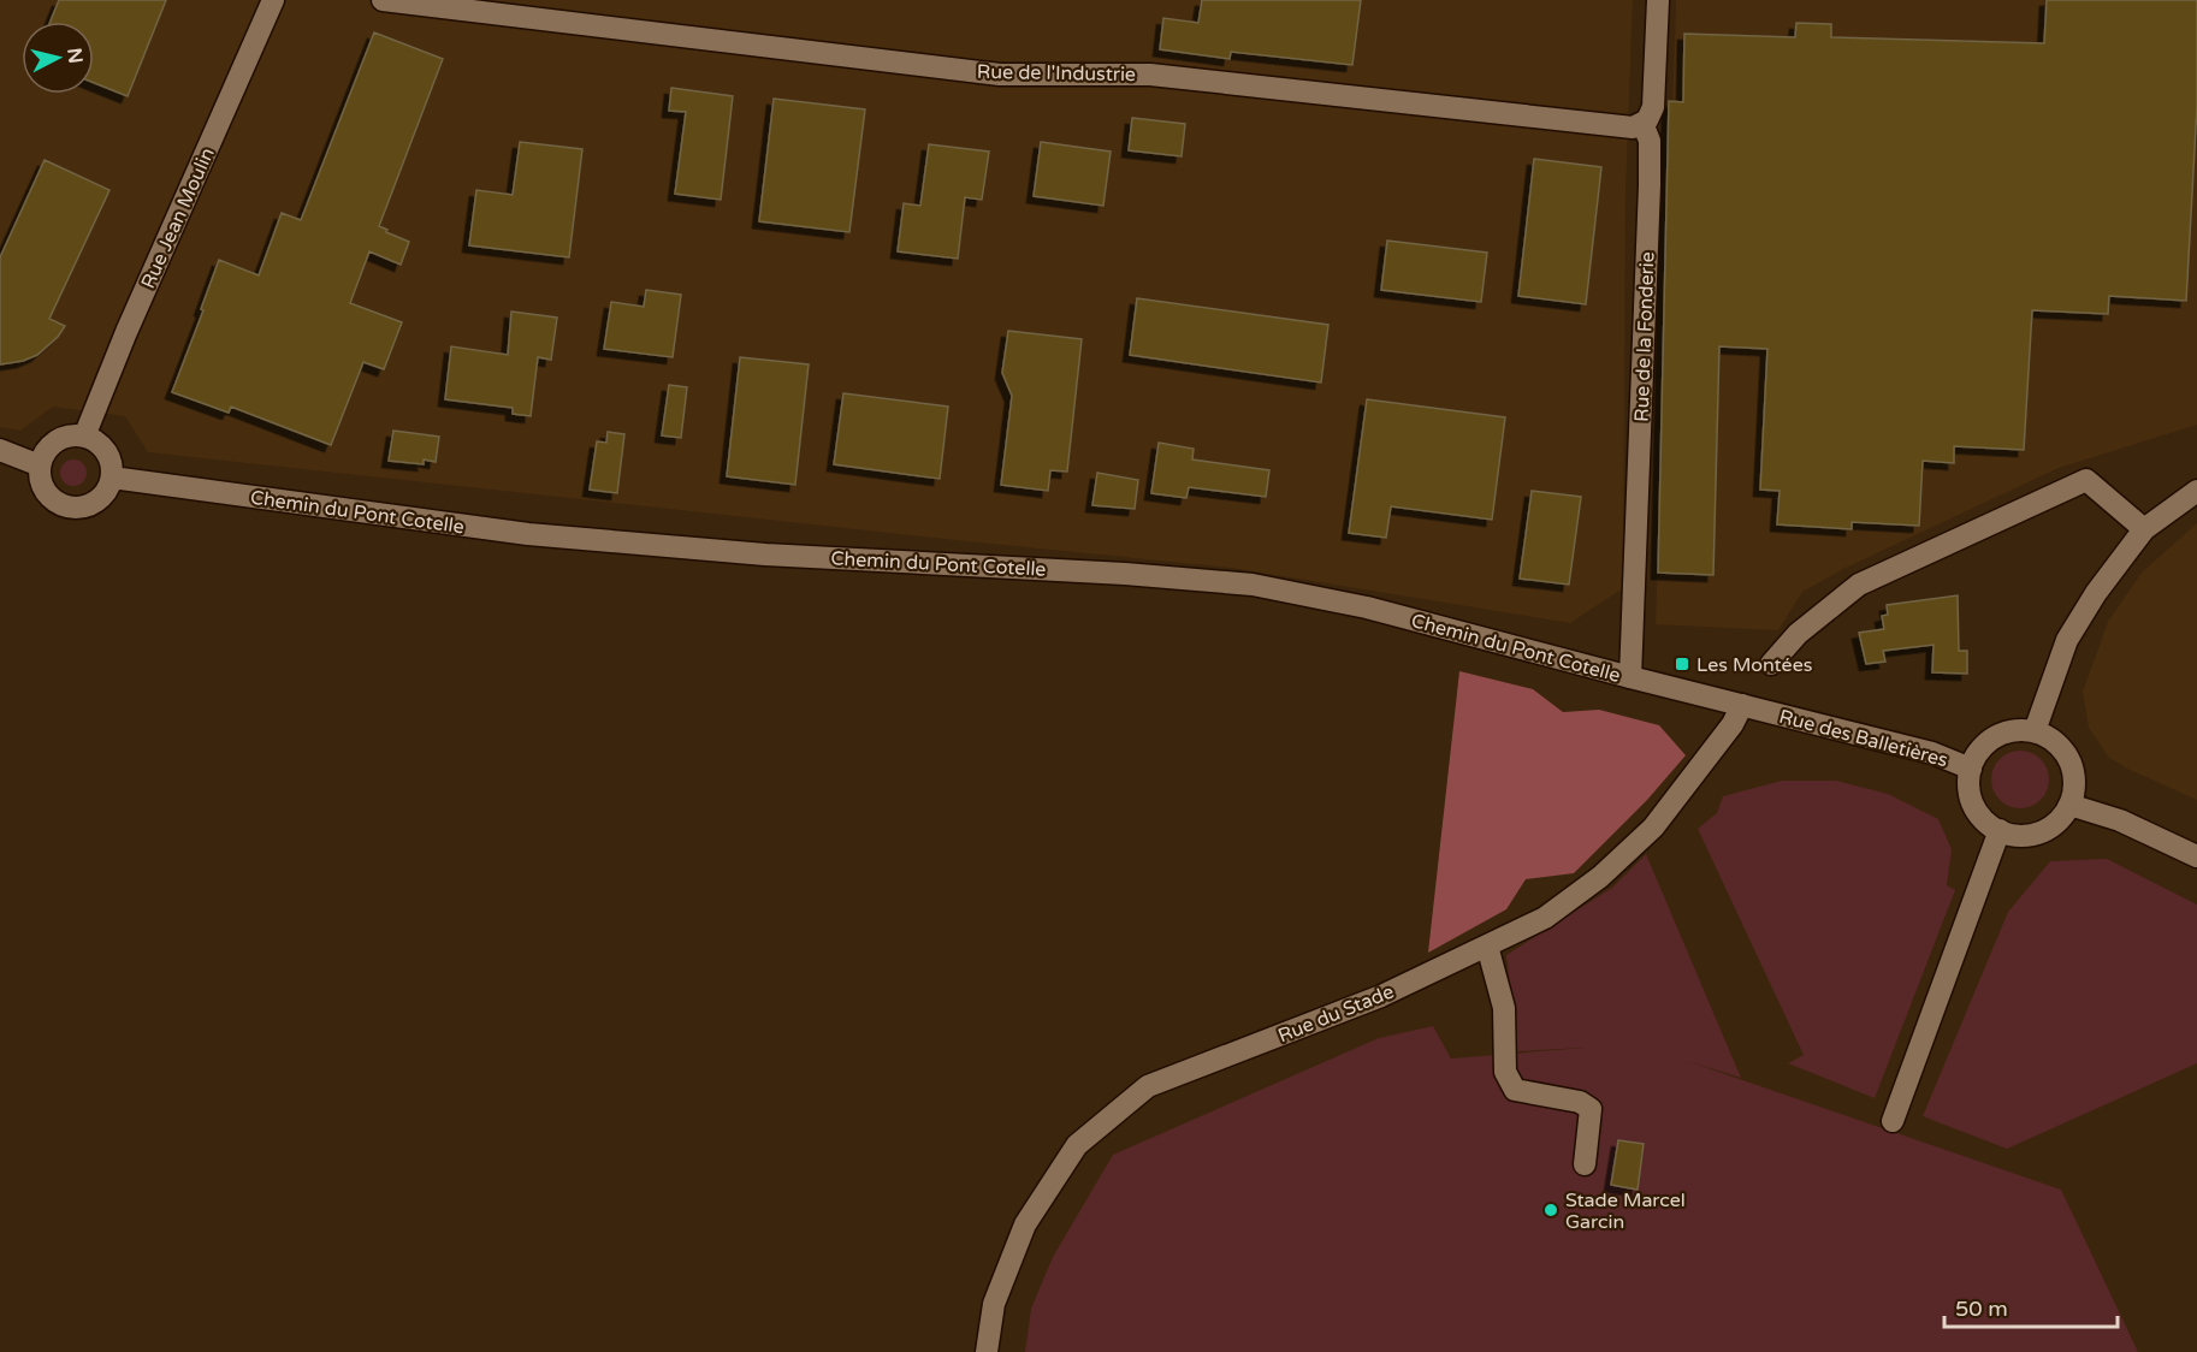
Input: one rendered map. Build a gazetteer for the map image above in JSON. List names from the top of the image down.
{
  "streets": {
    "street": [
      "Rue de l'Industrie",
      "Rue Jean Moulin",
      "Rue de la Fonderie",
      "Chemin du Pont Cotelle",
      "Rue des Balletières",
      "Rue du Stade"
    ]
  },
  "crossings": [
    ["Rue de l'Industrie", "Rue de la Fonderie"],
    ["Rue Jean Moulin", "Chemin du Pont Cotelle"],
    ["Rue de la Fonderie", "Chemin du Pont Cotelle"],
    ["Chemin du Pont Cotelle", "Rue des Balletières"],
    ["Chemin du Pont Cotelle", "Rue du Stade"],
    ["Rue des Balletières", "Rue du Stade"]
  ],
  "places": {
    "transit": ["Les Montées"],
    "other": ["Stade Marcel Garcin"]
  },
  "scale_bar": "50 m",
  "north": "right"
}
